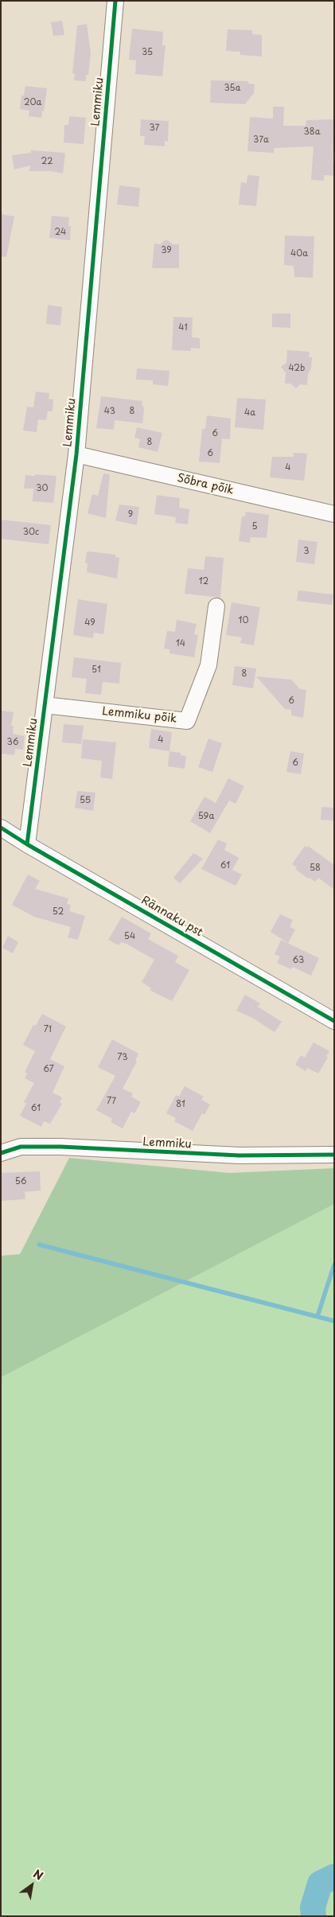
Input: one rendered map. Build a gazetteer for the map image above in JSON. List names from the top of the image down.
{
  "streets": {
    "street": [
      "Lemmiku",
      "Sõbra põik",
      "Lemmiku põik",
      "Rännaku pst"
    ]
  },
  "crossings": [
    ["Lemmiku", "Sõbra põik"],
    ["Lemmiku", "Lemmiku põik"],
    ["Lemmiku", "Rännaku pst"]
  ],
  "house_numbers": [
    "35",
    "35a",
    "20a",
    "37",
    "38a",
    "37a",
    "22",
    "24",
    "39",
    "40a",
    "41",
    "42b",
    "43",
    "8",
    "4a",
    "6",
    "8",
    "6",
    "4",
    "30",
    "9",
    "5",
    "30c",
    "3",
    "12",
    "10",
    "49",
    "14",
    "51",
    "8",
    "6",
    "4",
    "36",
    "6",
    "55",
    "59a",
    "61",
    "58",
    "52",
    "54",
    "63",
    "71",
    "73",
    "67",
    "77",
    "81",
    "61",
    "56"
  ],
  "north": "top right"
}
